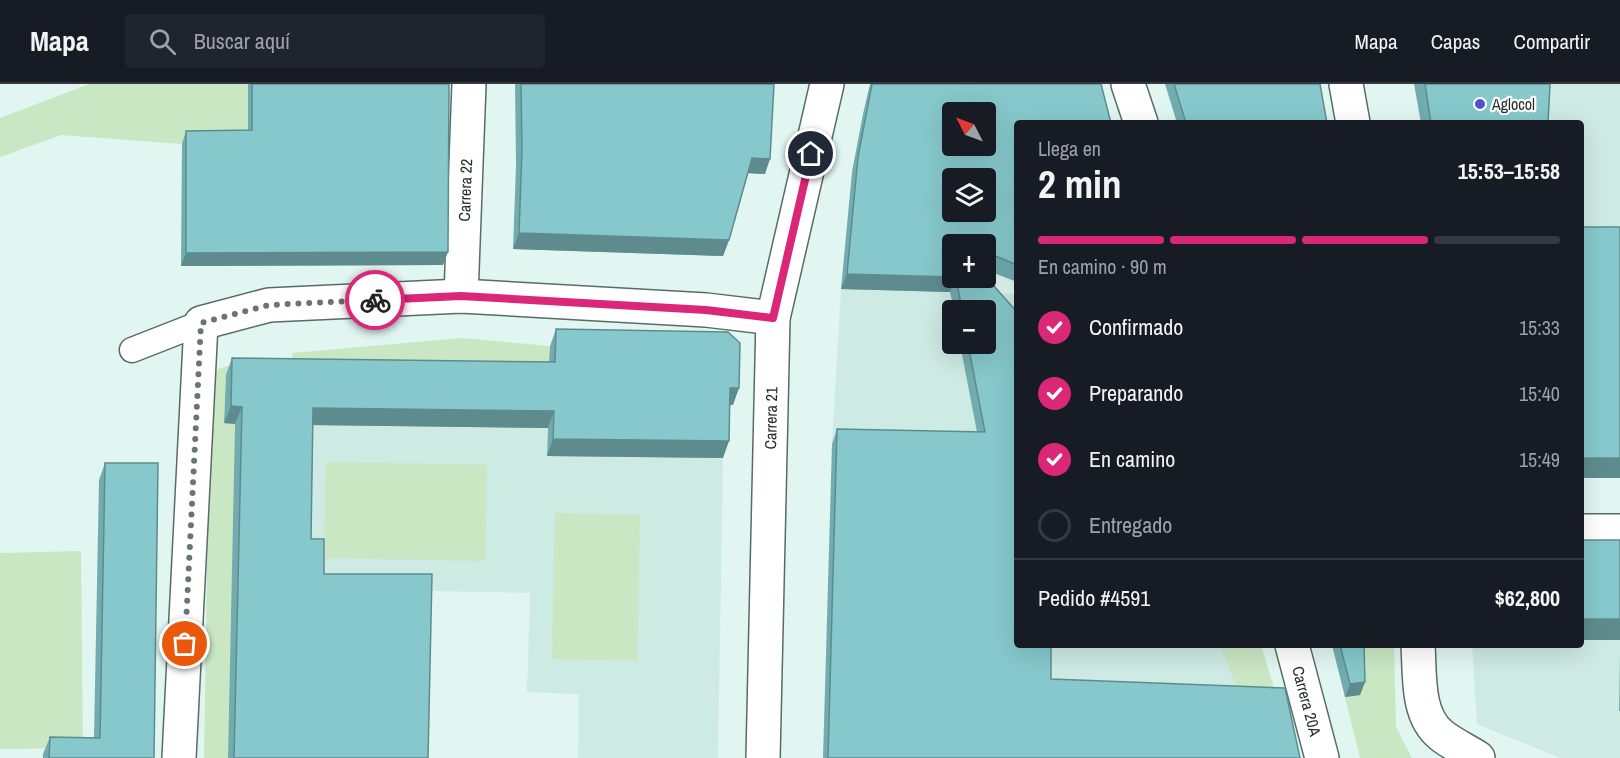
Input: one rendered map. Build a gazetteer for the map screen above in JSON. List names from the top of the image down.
{
  "streets": {
    "street": ["Carrera 22", "Carrera 21", "Carrera 20A"]
  },
  "places": ["Aglocol"],
  "north": "top left",
  "page": {
    "header": "Mapa",
    "search": "Buscar aquí",
    "nav": ["Mapa", "Capas", "Compartir"],
    "map_buttons": ["+", "−"],
    "heading": ["2 min", "Llega en", "15:53–15:58"],
    "panel": ["Pedido #4591", "$62,800"],
    "bar": "En camino · 90 m",
    "list": [
      ["Confirmado", "15:33"],
      ["Preparando", "15:40"],
      ["En camino", "15:49"],
      "Entregado"
    ]
  }
}
